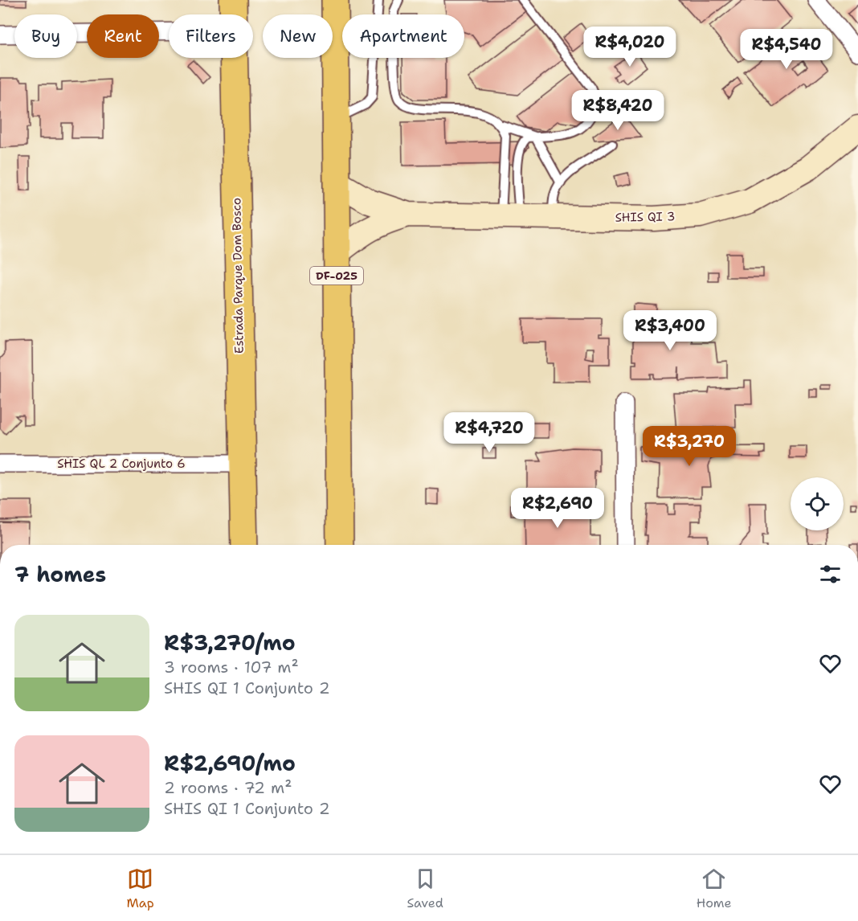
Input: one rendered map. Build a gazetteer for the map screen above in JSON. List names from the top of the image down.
{
  "streets": {
    "main road": ["Estrada Parque Dom Bosco", "DF-025"],
    "street": ["SHIS QI 3", "SHIS QL 2 Conjunto 6"]
  },
  "crossings": [
    ["SHIS QI 3", "DF-025"],
    ["Estrada Parque Dom Bosco", "SHIS QL 2 Conjunto 6"]
  ],
  "page": {
    "chip": [
      "Buy",
      "Rent",
      "Filters",
      "New",
      "Apartment"
    ],
    "price": [
      "R$4,020",
      "R$4,540",
      "R$8,420",
      "R$3,400",
      "R$4,720",
      "R$3,270",
      "R$2,690"
    ],
    "heading": "7 homes",
    "list": [
      {
        "name": "R$3,270/mo",
        "note": "3 rooms · 107 m² · SHIS QI 1 Conjunto 2"
      },
      {
        "name": "R$2,690/mo",
        "note": "2 rooms · 72 m² · SHIS QI 1 Conjunto 2"
      }
    ],
    "tabs": ["Map", "Saved", "Home"]
  }
}
